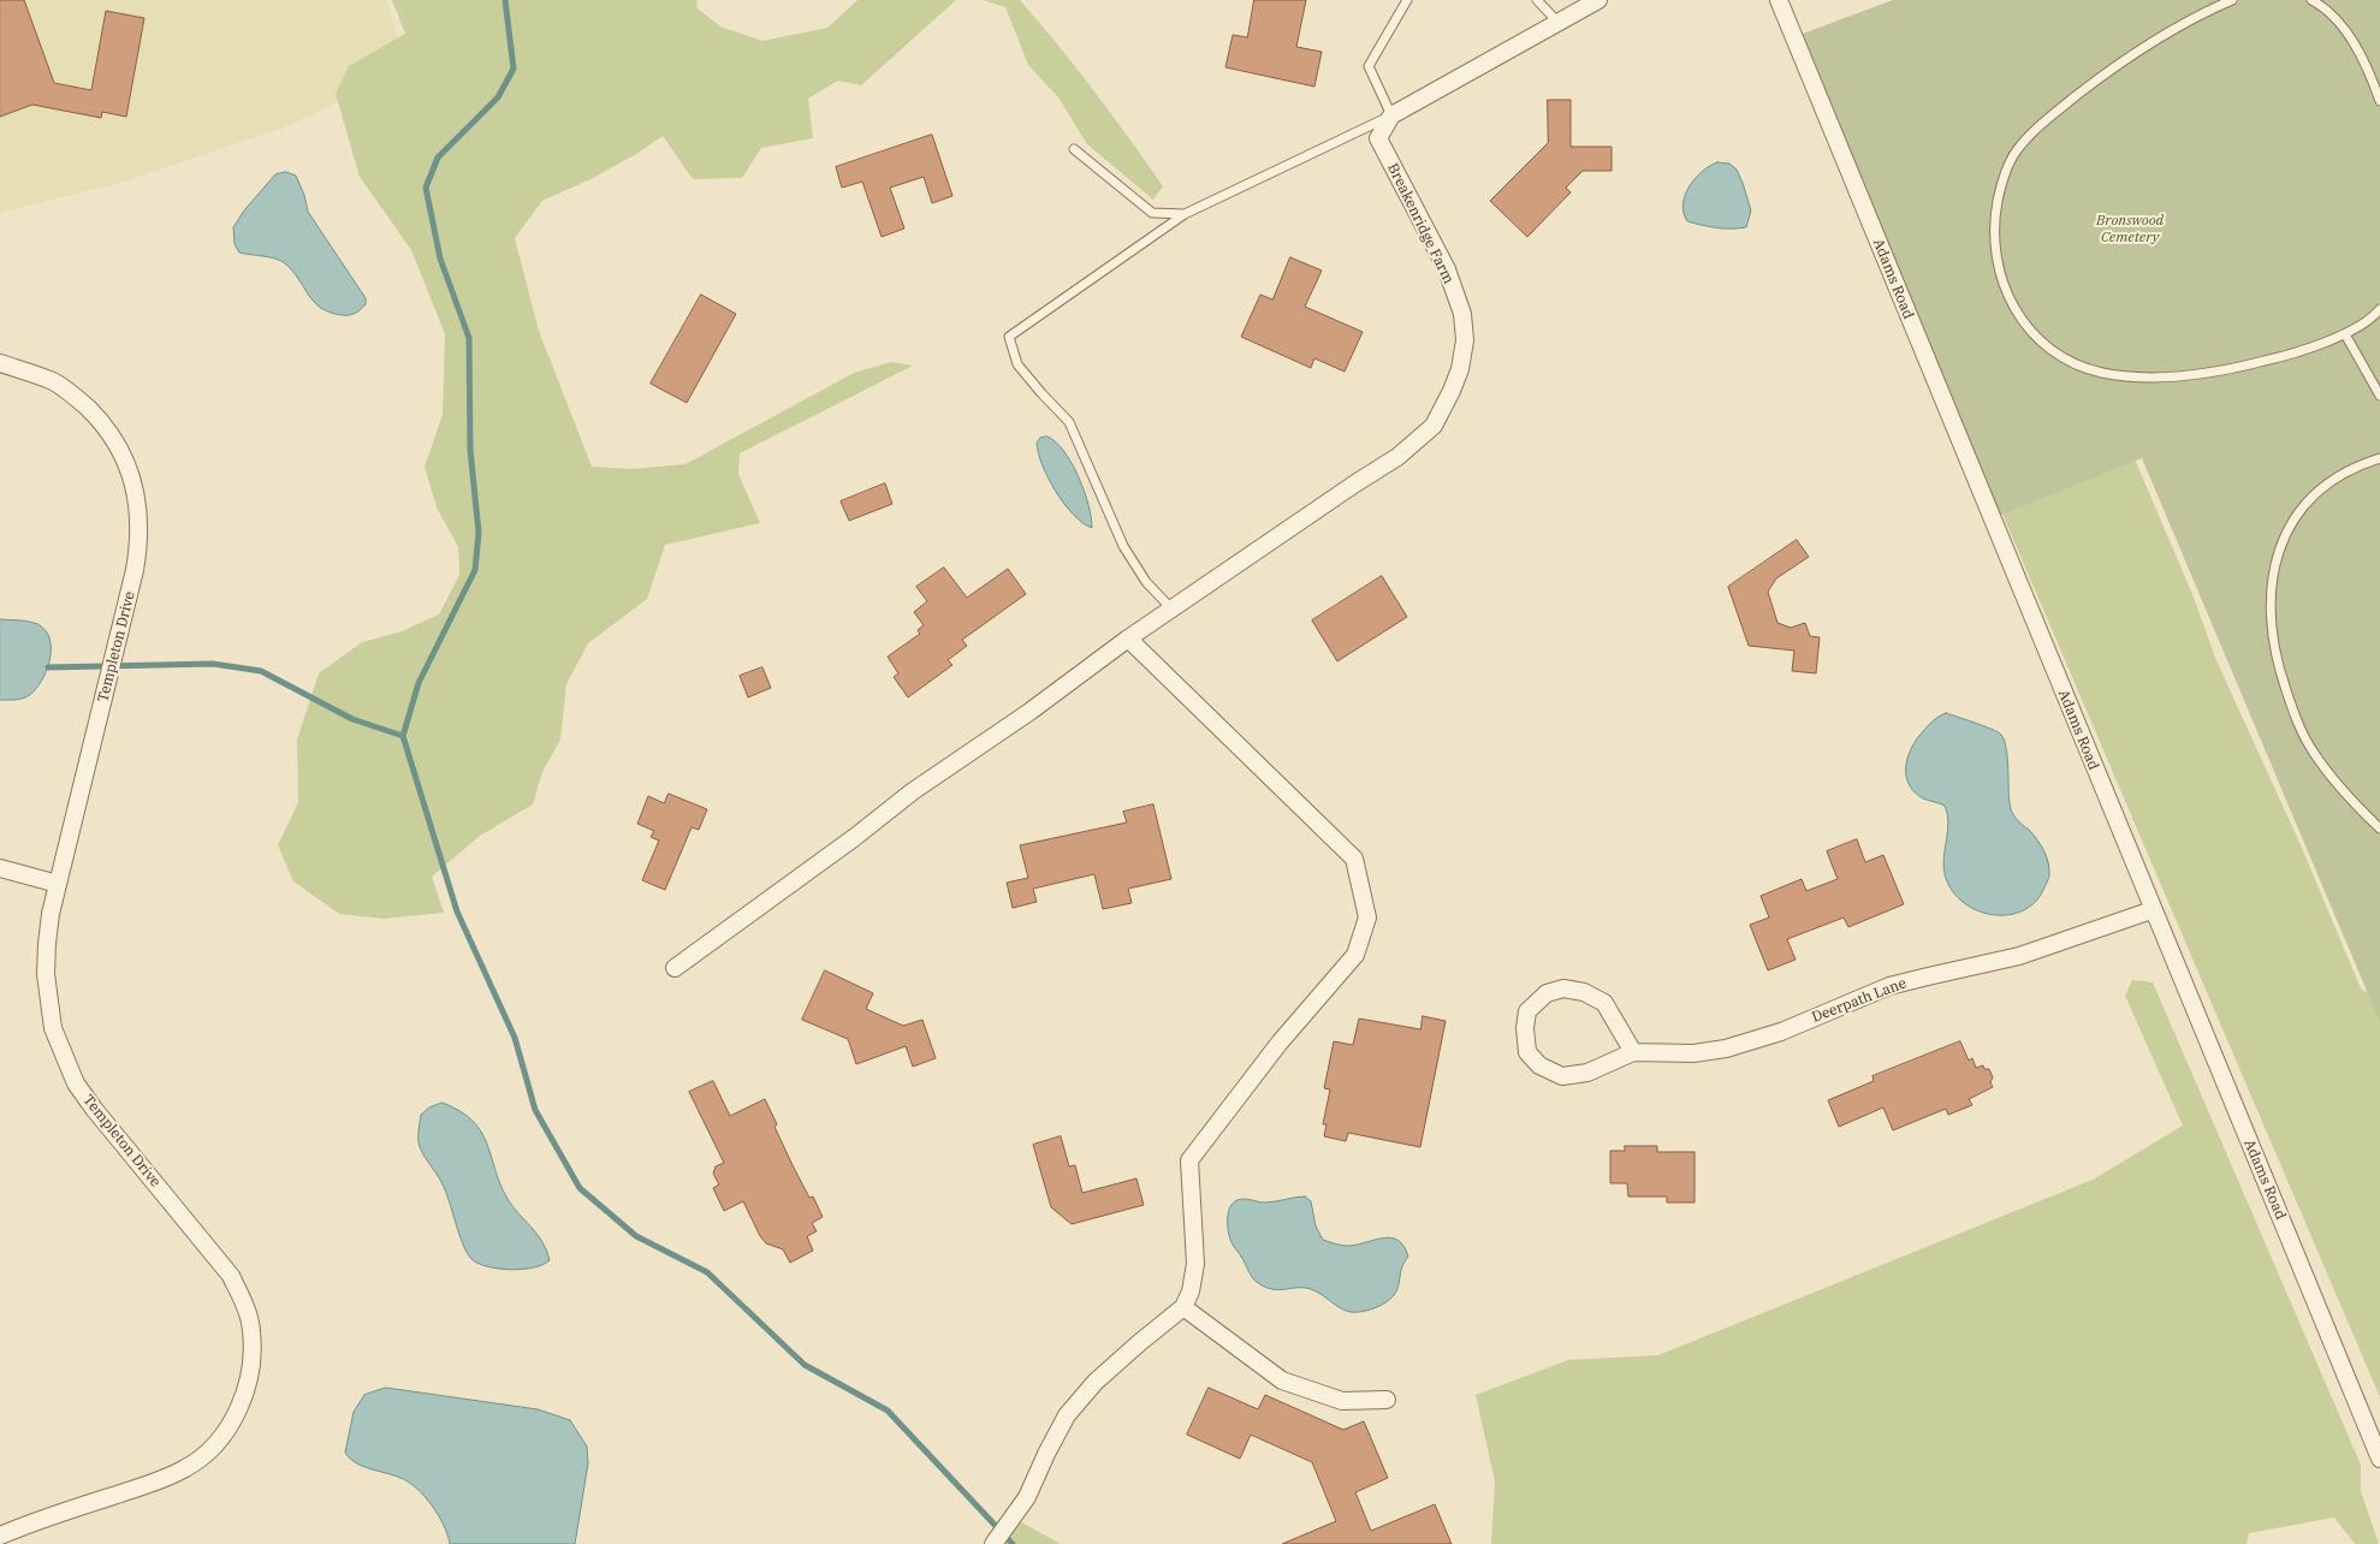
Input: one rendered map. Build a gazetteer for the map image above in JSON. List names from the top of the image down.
{
  "streets": {
    "street": [
      "Breakenridge Farm",
      "Adams Road",
      "Templeton Drive",
      "Deerpath Lane"
    ]
  },
  "crossings": [
    ["Adams Road", "Deerpath Lane"]
  ],
  "parks": ["Bronswood Cemetery"]
}
